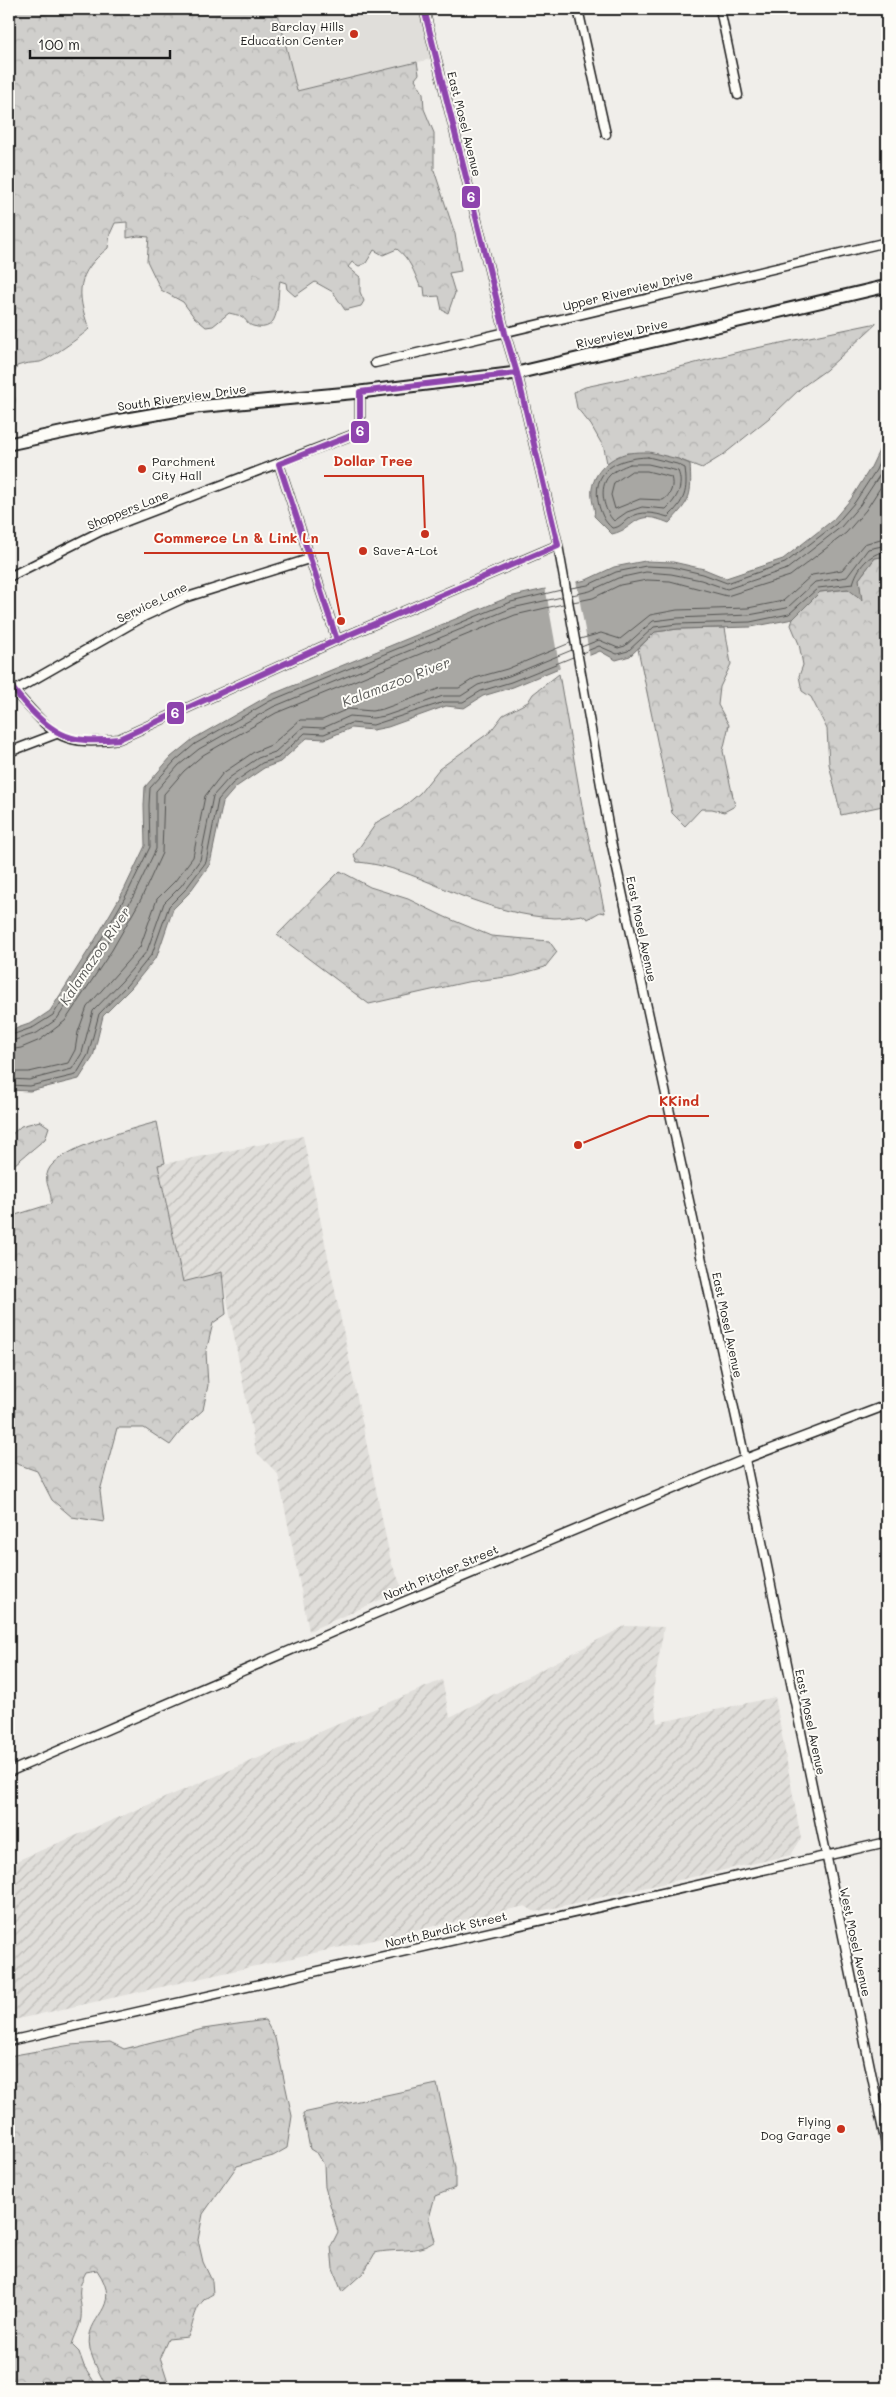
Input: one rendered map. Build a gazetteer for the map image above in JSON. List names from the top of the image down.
{
  "streets": {
    "street": [
      "East Mosel Avenue",
      "Upper Riverview Drive",
      "Riverview Drive",
      "South Riverview Drive",
      "Shoppers Lane",
      "Service Lane",
      "North Pitcher Street",
      "North Burdick Street",
      "West Mosel Avenue"
    ]
  },
  "crossings": [
    ["East Mosel Avenue", "Upper Riverview Drive"],
    ["East Mosel Avenue", "Riverview Drive"],
    ["East Mosel Avenue", "North Pitcher Street"],
    ["East Mosel Avenue", "North Burdick Street"],
    ["East Mosel Avenue", "West Mosel Avenue"],
    ["Riverview Drive", "South Riverview Drive"],
    ["Riverview Drive", "Shoppers Lane"],
    ["South Riverview Drive", "Shoppers Lane"],
    ["North Burdick Street", "West Mosel Avenue"]
  ],
  "water": ["Kalamazoo River"],
  "places": [
    "Barclay Hills Education Center",
    "Parchment City Hall",
    "Dollar Tree",
    "Save-A-Lot",
    "Commerce Ln & Link Ln",
    "KKind",
    "Flying Dog Garage"
  ],
  "lines": ["transit line 6"],
  "scale_bar": "100 m"
}
